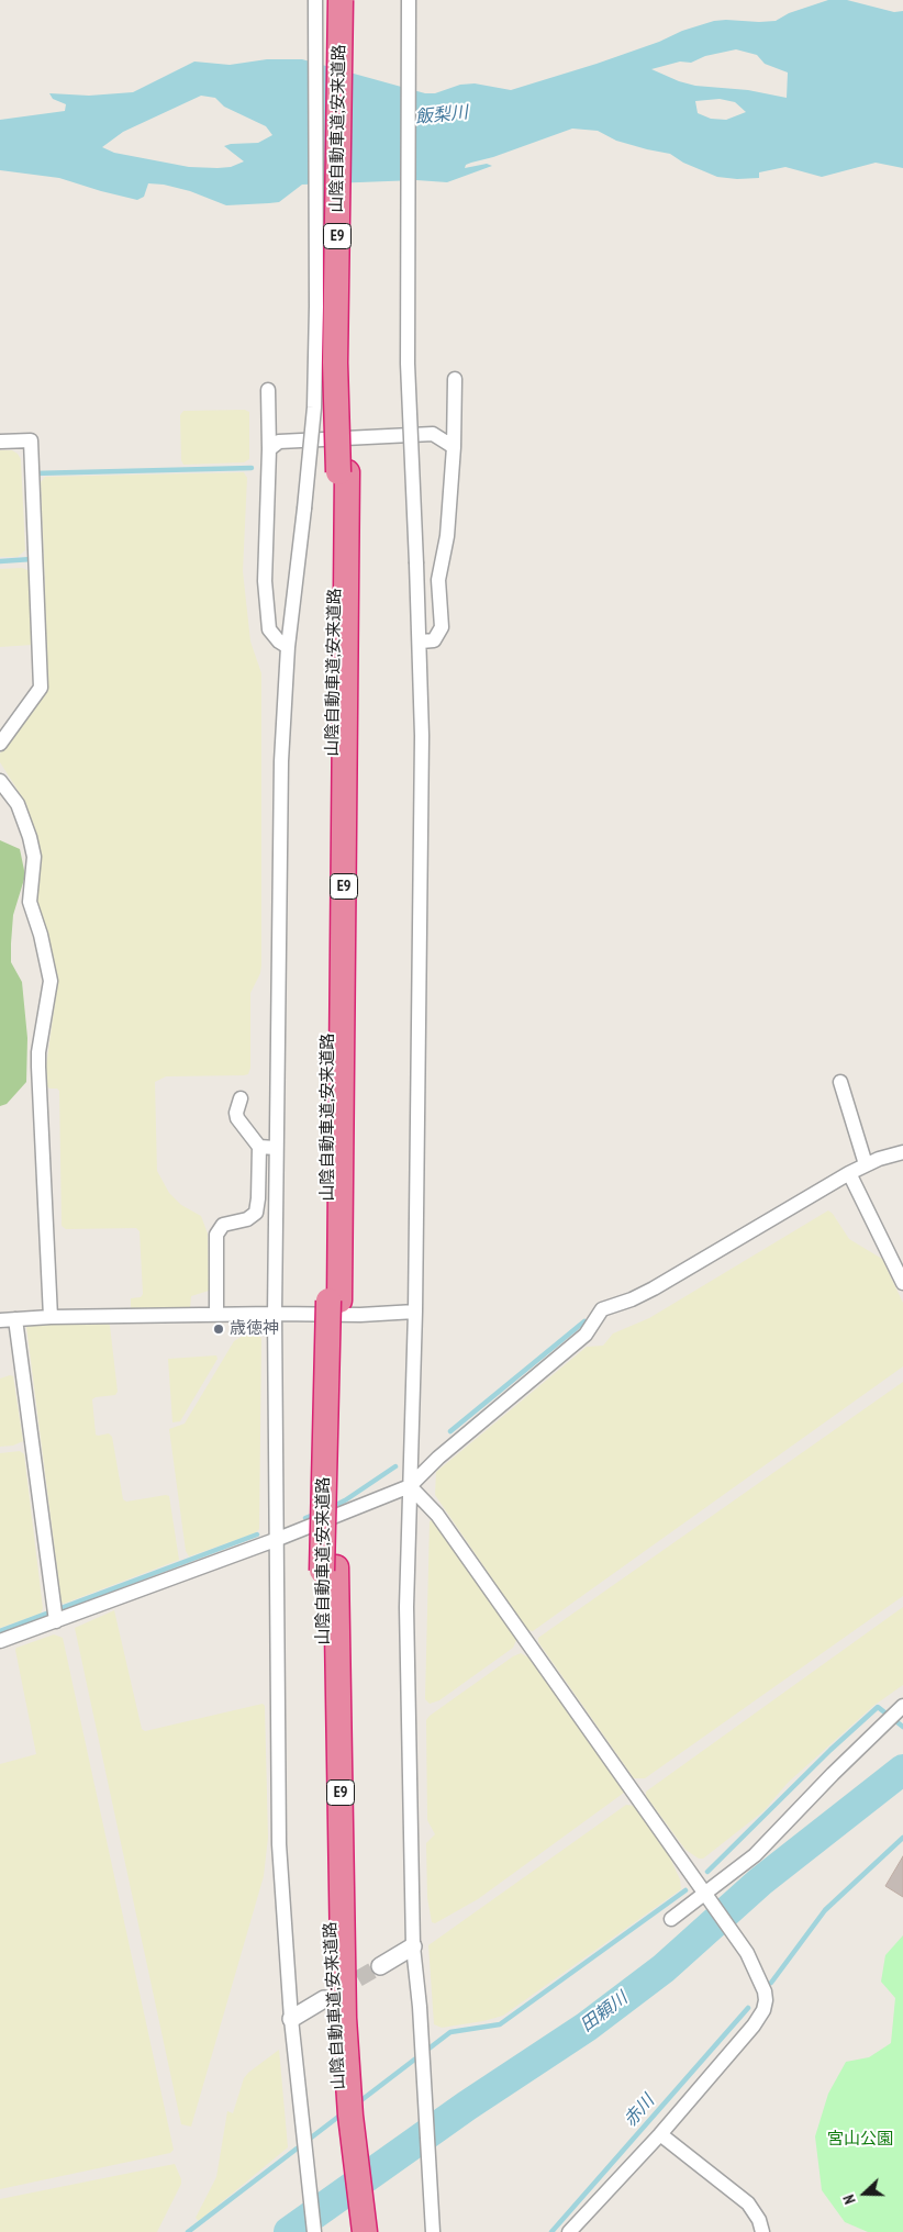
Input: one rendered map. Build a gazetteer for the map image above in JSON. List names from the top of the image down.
{
  "streets": {
    "highway": ["山陰自動車道;安来道路", "E9"]
  },
  "water": ["飯梨川", "田頼川", "赤川"],
  "parks": ["宮山公園"],
  "places": ["歳徳神"],
  "north": "left"
}
